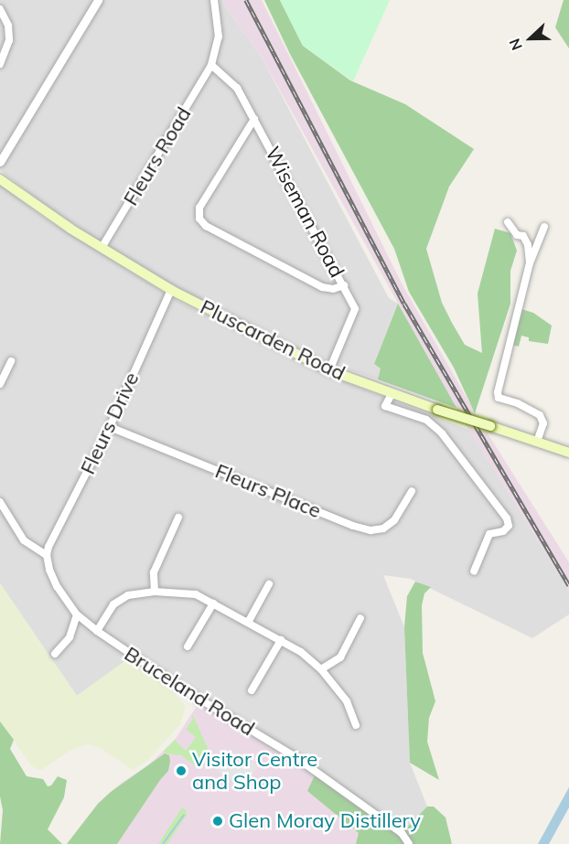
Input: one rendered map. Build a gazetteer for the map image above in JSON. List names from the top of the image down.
{
  "streets": {
    "main road": ["Pluscarden Road"],
    "street": [
      "Fleurs Road",
      "Wiseman Road",
      "Fleurs Drive",
      "Fleurs Place",
      "Bruceland Road"
    ]
  },
  "crossings": [
    ["Fleurs Road", "Wiseman Road"],
    ["Fleurs Road", "Pluscarden Road"],
    ["Wiseman Road", "Pluscarden Road"],
    ["Pluscarden Road", "Fleurs Drive"],
    ["Fleurs Drive", "Fleurs Place"],
    ["Fleurs Drive", "Bruceland Road"]
  ],
  "places": ["Visitor Centre and Shop", "Glen Moray Distillery"],
  "north": "left"
}
